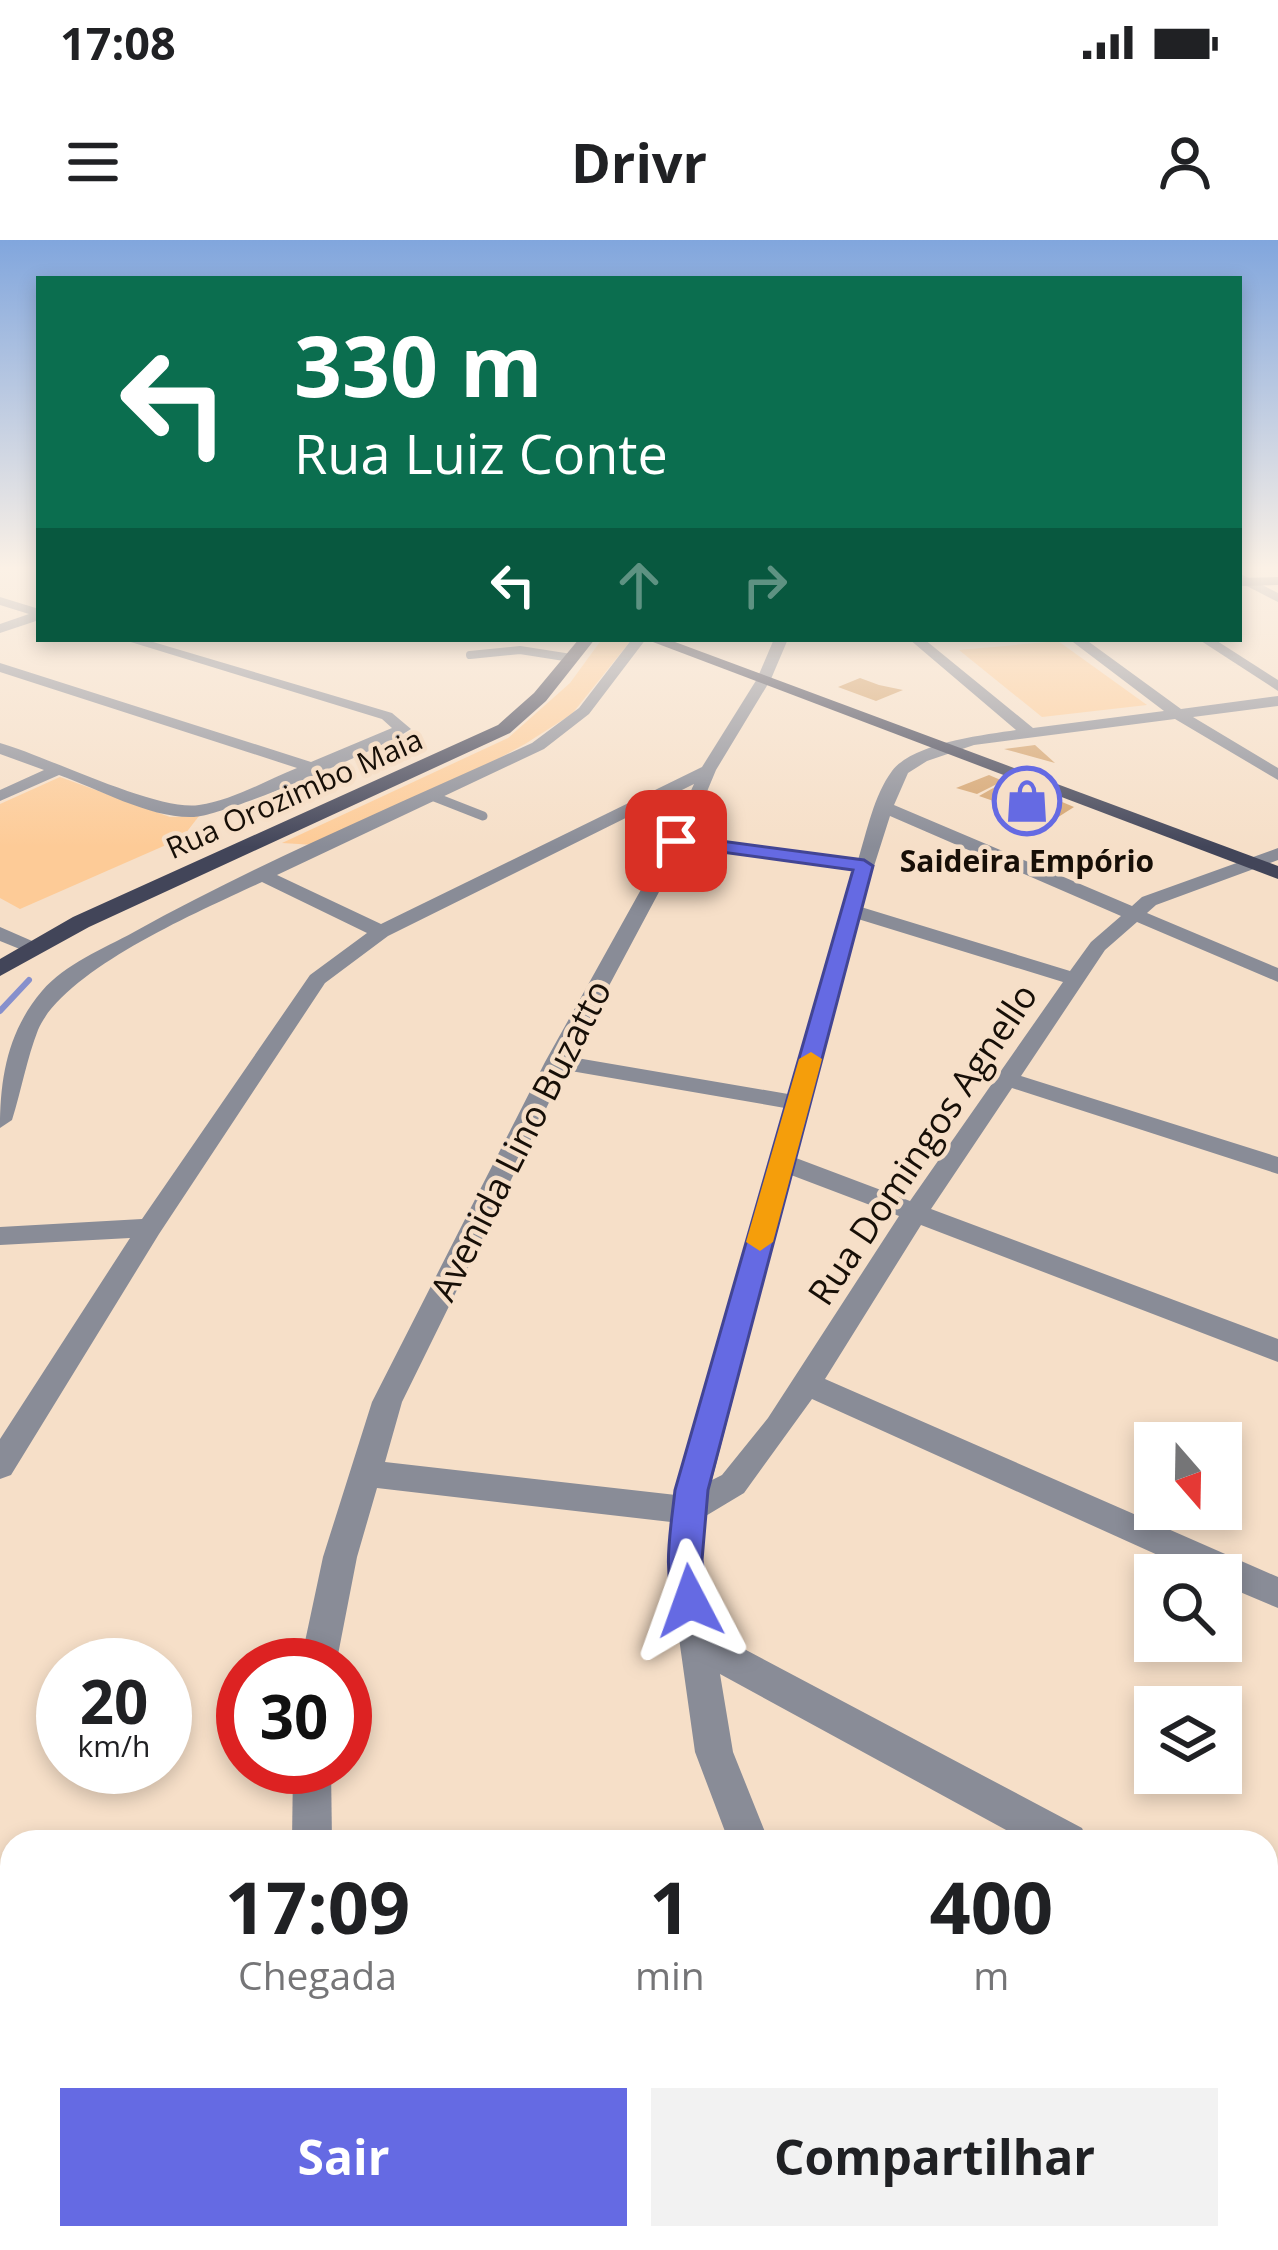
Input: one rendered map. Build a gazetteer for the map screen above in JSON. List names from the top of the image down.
{
  "streets": {
    "main road": ["Rua Orozimbo Maia"],
    "street": ["Avenida Lino Buzatto", "Rua Domingos Agnello"]
  },
  "places": {
    "shop": ["Saideira Empório"]
  },
  "north": "bottom",
  "page": {
    "status": "17:08",
    "header": "Drivr",
    "turn": ["330 m", "Rua Luiz Conte"],
    "speed": "20 km/h",
    "limit": "30",
    "eta": [
      "17:09",
      "Chegada",
      "1",
      "min",
      "400",
      "m"
    ],
    "buttons": ["Sair", "Compartilhar"]
  }
}
